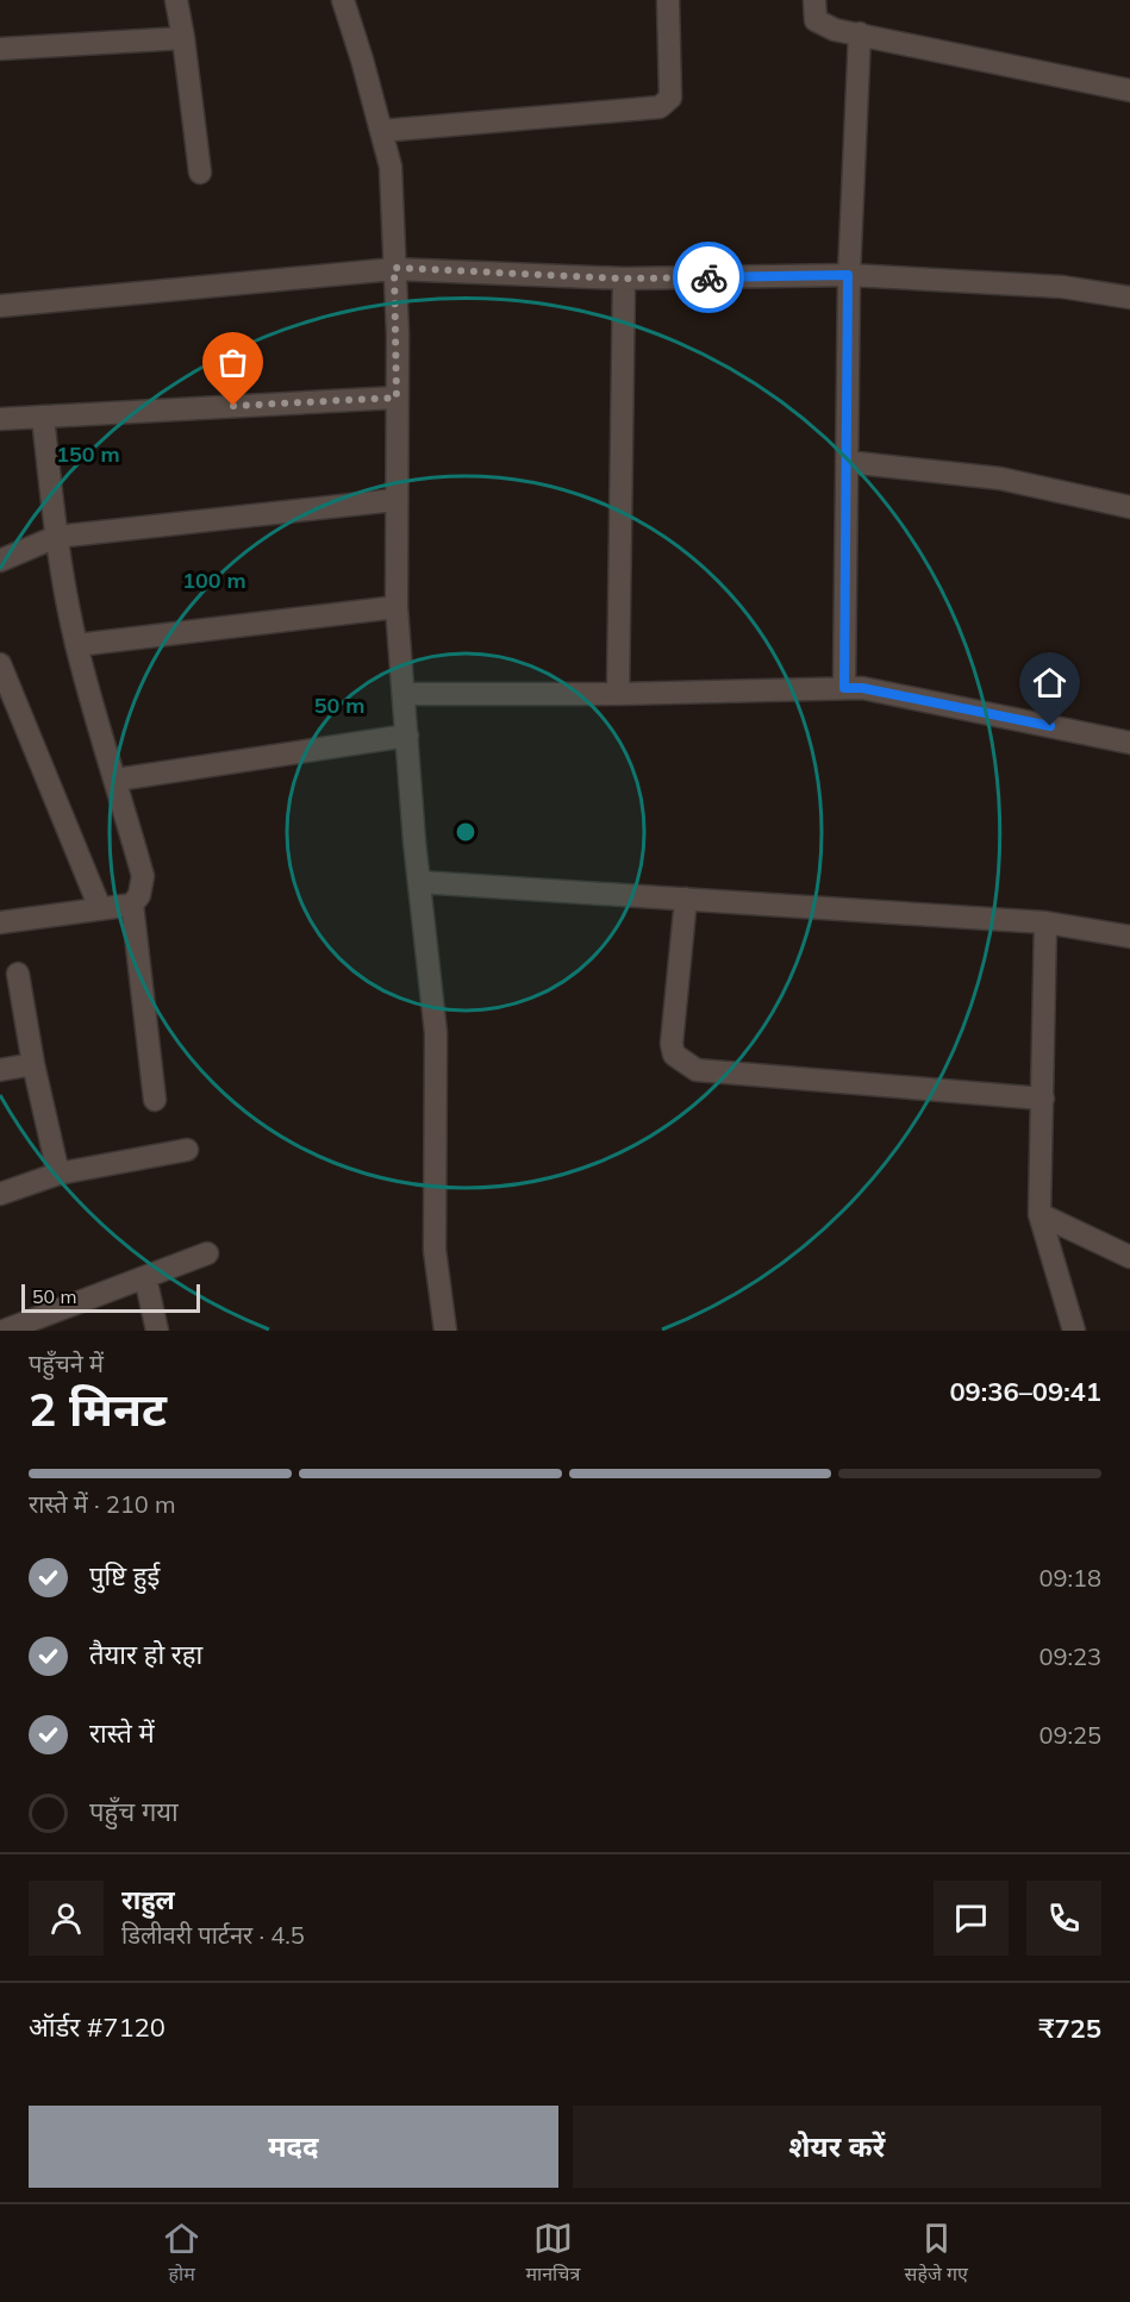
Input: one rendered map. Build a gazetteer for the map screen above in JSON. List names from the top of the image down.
{
  "scale_bar": "50 m",
  "page": {
    "scale": "50 m",
    "heading": ["2 मिनट", "पहुँचने में", "09:36–09:41"],
    "panel": [
      "राहुल",
      "डिलीवरी पार्टनर · 4.5",
      "ऑर्डर #7120",
      "₹725"
    ],
    "bar": "रास्ते में · 210 m",
    "list": [
      ["पुष्टि हुई", "09:18"],
      ["तैयार हो रहा", "09:23"],
      ["रास्ते में", "09:25"],
      "पहुँच गया"
    ],
    "buttons": ["मदद", "शेयर करें"],
    "tabs": ["होम", "मानचित्र", "सहेजे गए"]
  },
  "rings": ["150 m", "100 m", "50 m"]
}
